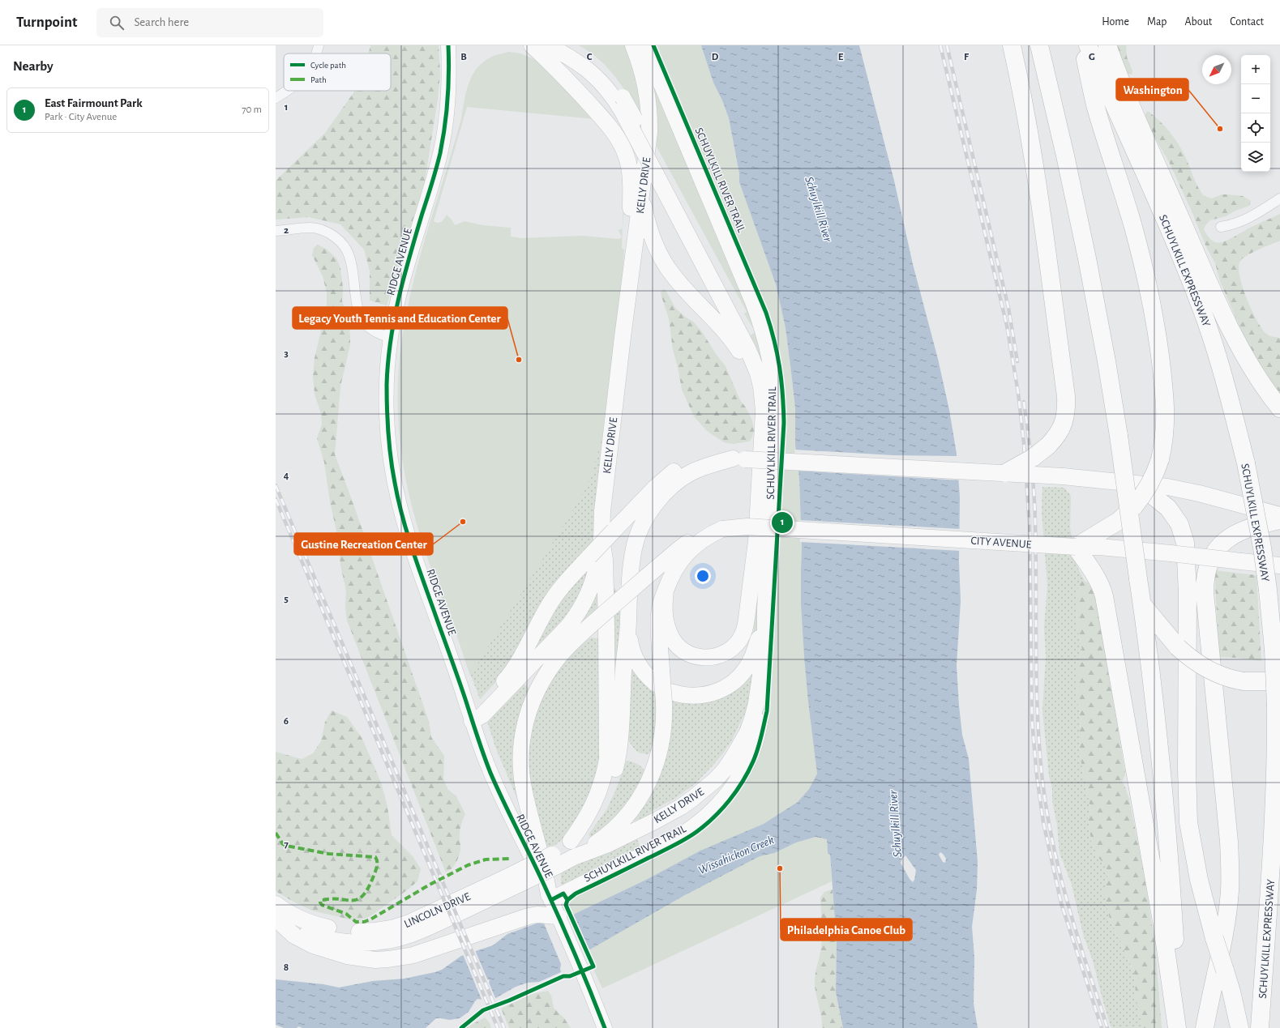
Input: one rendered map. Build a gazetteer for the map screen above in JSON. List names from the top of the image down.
{
  "streets": {
    "highway": ["SCHUYLKILL EXPRESSWAY"],
    "main road": [
      "KELLY DRIVE",
      "RIDGE AVENUE",
      "CITY AVENUE",
      "LINCOLN DRIVE"
    ],
    "cycle path": ["SCHUYLKILL RIVER TRAIL"]
  },
  "crossings": [
    ["KELLY DRIVE", "LINCOLN DRIVE"]
  ],
  "water": ["Schuylkill River", "Wissahickon Creek"],
  "places": [
    "Washington",
    "Legacy Youth Tennis and Education Center",
    "Gustine Recreation Center",
    "Philadelphia Canoe Club"
  ],
  "legend": ["Cycle path", "Path"],
  "north": "bottom left",
  "page": {
    "header": "Turnpoint",
    "search": "Search here",
    "nav": [
      "Home",
      "Map",
      "About",
      "Contact"
    ],
    "heading": "Nearby",
    "map_buttons": ["+", "−"],
    "list": [
      {
        "mark": "1",
        "name": "East Fairmount Park",
        "note": "Park · City Avenue",
        "value": "70 m"
      }
    ],
    "pins": "1"
  },
  "grid": {
    "columns": [
      "B",
      "C",
      "D",
      "E",
      "F",
      "G"
    ],
    "rows": [
      "1",
      "2",
      "3",
      "4",
      "5",
      "6",
      "7",
      "8"
    ]
  }
}
